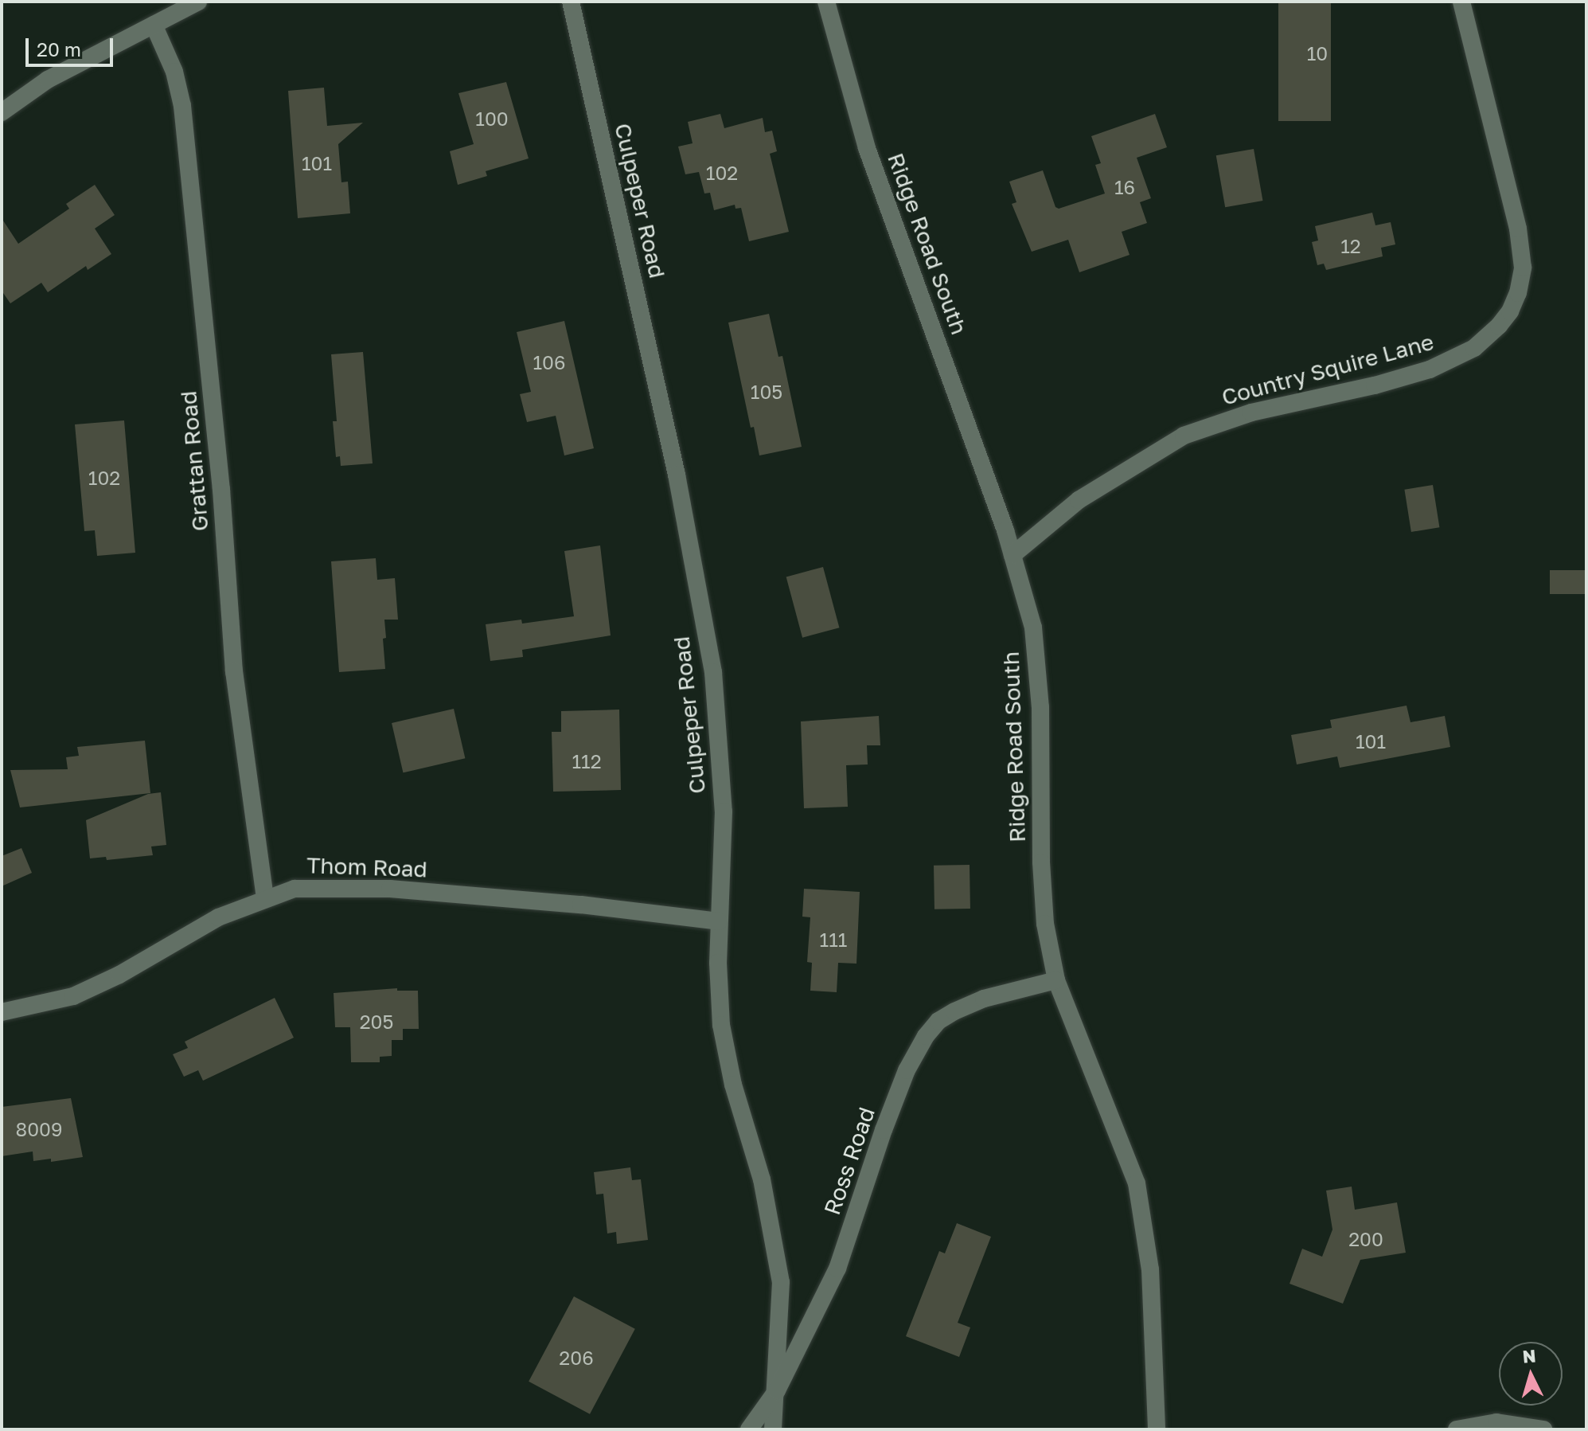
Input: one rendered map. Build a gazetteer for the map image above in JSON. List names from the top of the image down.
{
  "streets": {
    "street": [
      "Culpeper Road",
      "Ridge Road South",
      "Country Squire Lane",
      "Grattan Road",
      "Thom Road",
      "Ross Road"
    ]
  },
  "crossings": [
    ["Culpeper Road", "Thom Road"],
    ["Culpeper Road", "Ross Road"],
    ["Ridge Road South", "Country Squire Lane"],
    ["Ridge Road South", "Ross Road"],
    ["Grattan Road", "Thom Road"]
  ],
  "house_numbers": [
    "10",
    "100",
    "101",
    "102",
    "16",
    "12",
    "106",
    "105",
    "102",
    "101",
    "112",
    "111",
    "205",
    "8009",
    "200",
    "206"
  ],
  "scale_bar": "20 m",
  "north": "top"
}
